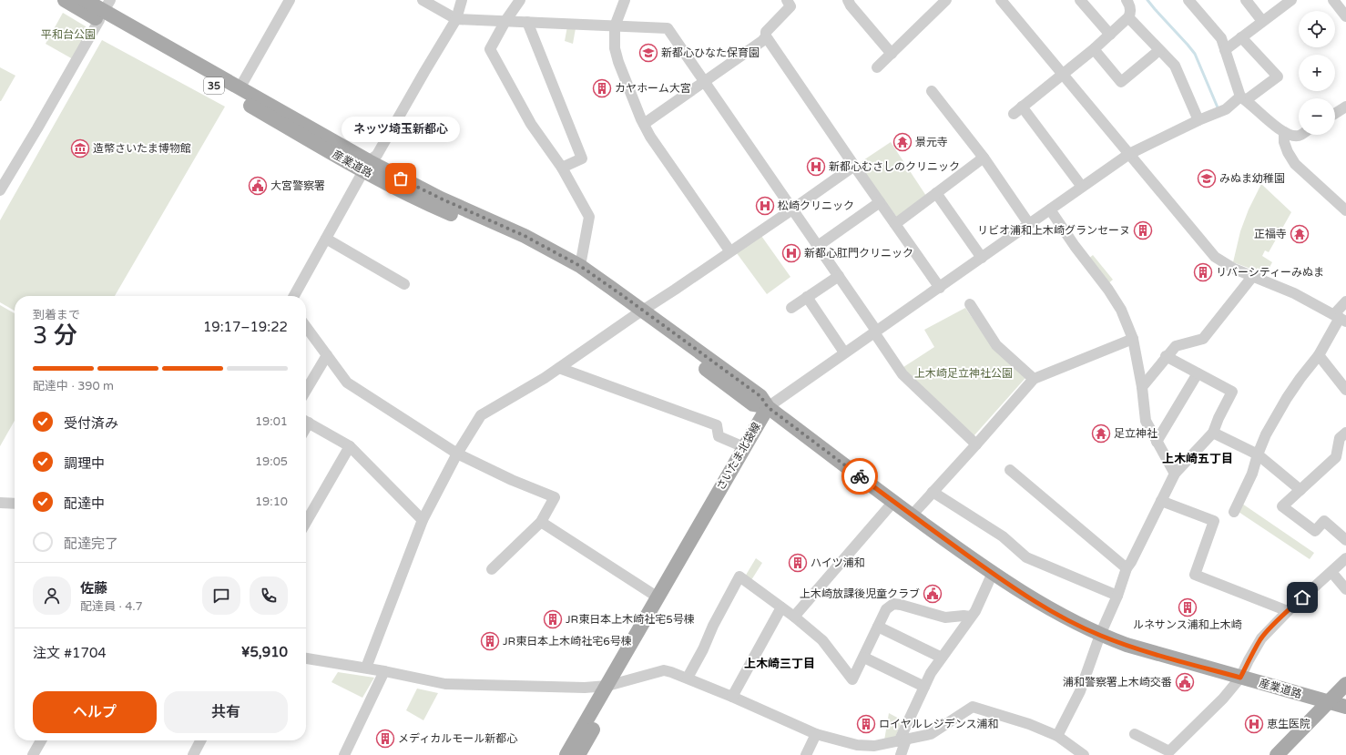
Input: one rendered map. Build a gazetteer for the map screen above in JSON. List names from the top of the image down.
{
  "streets": {
    "main road": ["35", "産業道路", "さいたま北袋線"]
  },
  "crossings": [
    ["産業道路", "さいたま北袋線"]
  ],
  "districts": ["上木崎五丁目", "上木崎三丁目"],
  "parks": ["平和台公園", "上木崎足立神社公園"],
  "places": {
    "school or university": ["新都心ひなた保育園", "みぬま幼稚園"],
    "building": [
      "カヤホーム大宮",
      "リビオ浦和上木崎グランセーヌ",
      "リバーシティーみぬま",
      "ハイツ浦和",
      "ルネサンス浦和上木崎",
      "JR東日本上木崎社宅5号棟",
      "JR東日本上木崎社宅6号棟",
      "ロイヤルレジデンス浦和",
      "メディカルモール新都心"
    ],
    "temple": ["景元寺", "正福寺", "足立神社"],
    "museum": ["造幣さいたま博物館"],
    "hospital": [
      "新都心むさしのクリニック",
      "松崎クリニック",
      "新都心肛門クリニック",
      "恵生医院"
    ],
    "other": ["ネッツ埼玉新都心"],
    "public building": ["大宮警察署", "上木崎放課後児童クラブ", "浦和警察署上木崎交番"]
  },
  "page": {
    "map_buttons": ["+", "−"],
    "bubble": "ネッツ埼玉新都心",
    "heading": ["3 分", "到着まで", "19:17–19:22"],
    "panel": [
      "佐藤",
      "配達員 · 4.7",
      "注文 #1704",
      "¥5,910"
    ],
    "bar": "配達中 · 390 m",
    "list": [
      ["受付済み", "19:01"],
      ["調理中", "19:05"],
      ["配達中", "19:10"],
      "配達完了"
    ],
    "buttons": ["ヘルプ", "共有"]
  }
}
